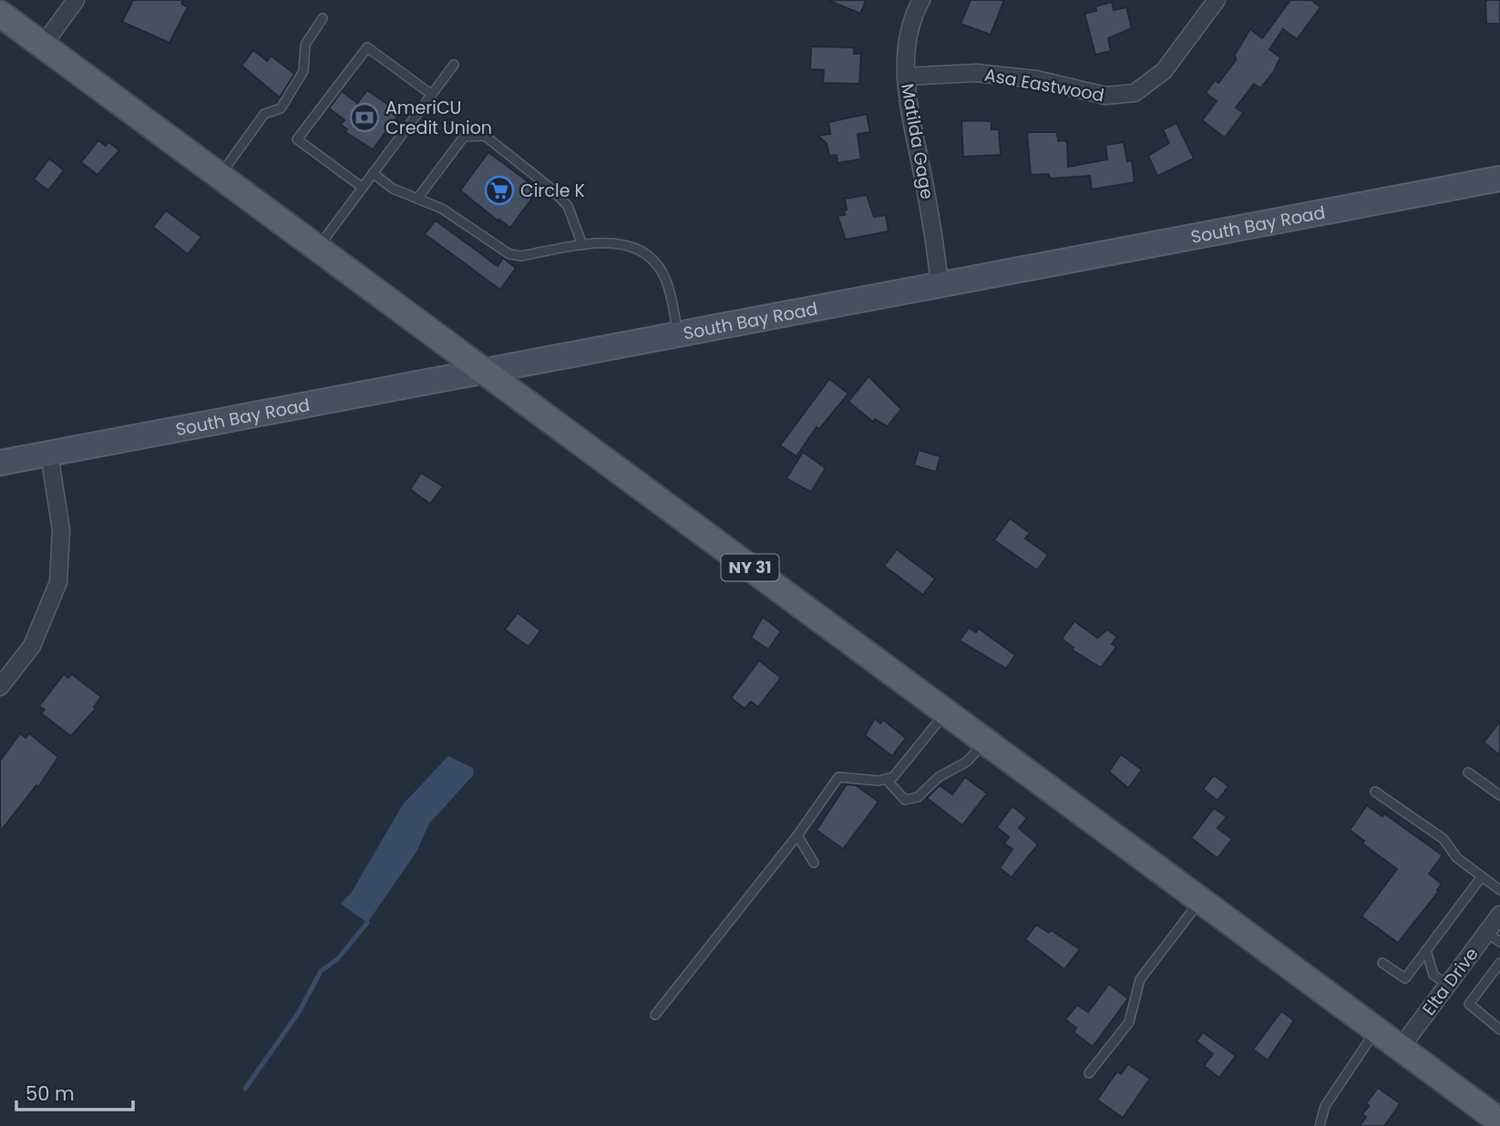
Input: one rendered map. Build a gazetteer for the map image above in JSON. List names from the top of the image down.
{
  "streets": {
    "main road": ["NY 31"],
    "street": [
      "Asa Eastwood",
      "Matilda Gage",
      "South Bay Road",
      "Elta Drive"
    ]
  },
  "crossings": [
    ["Asa Eastwood", "Matilda Gage"],
    ["Matilda Gage", "South Bay Road"],
    ["South Bay Road", "NY 31"],
    ["NY 31", "Elta Drive"]
  ],
  "places": {
    "bank": ["AmeriCU Credit Union"],
    "supermarket": ["Circle K"]
  },
  "scale_bar": "50 m"
}
